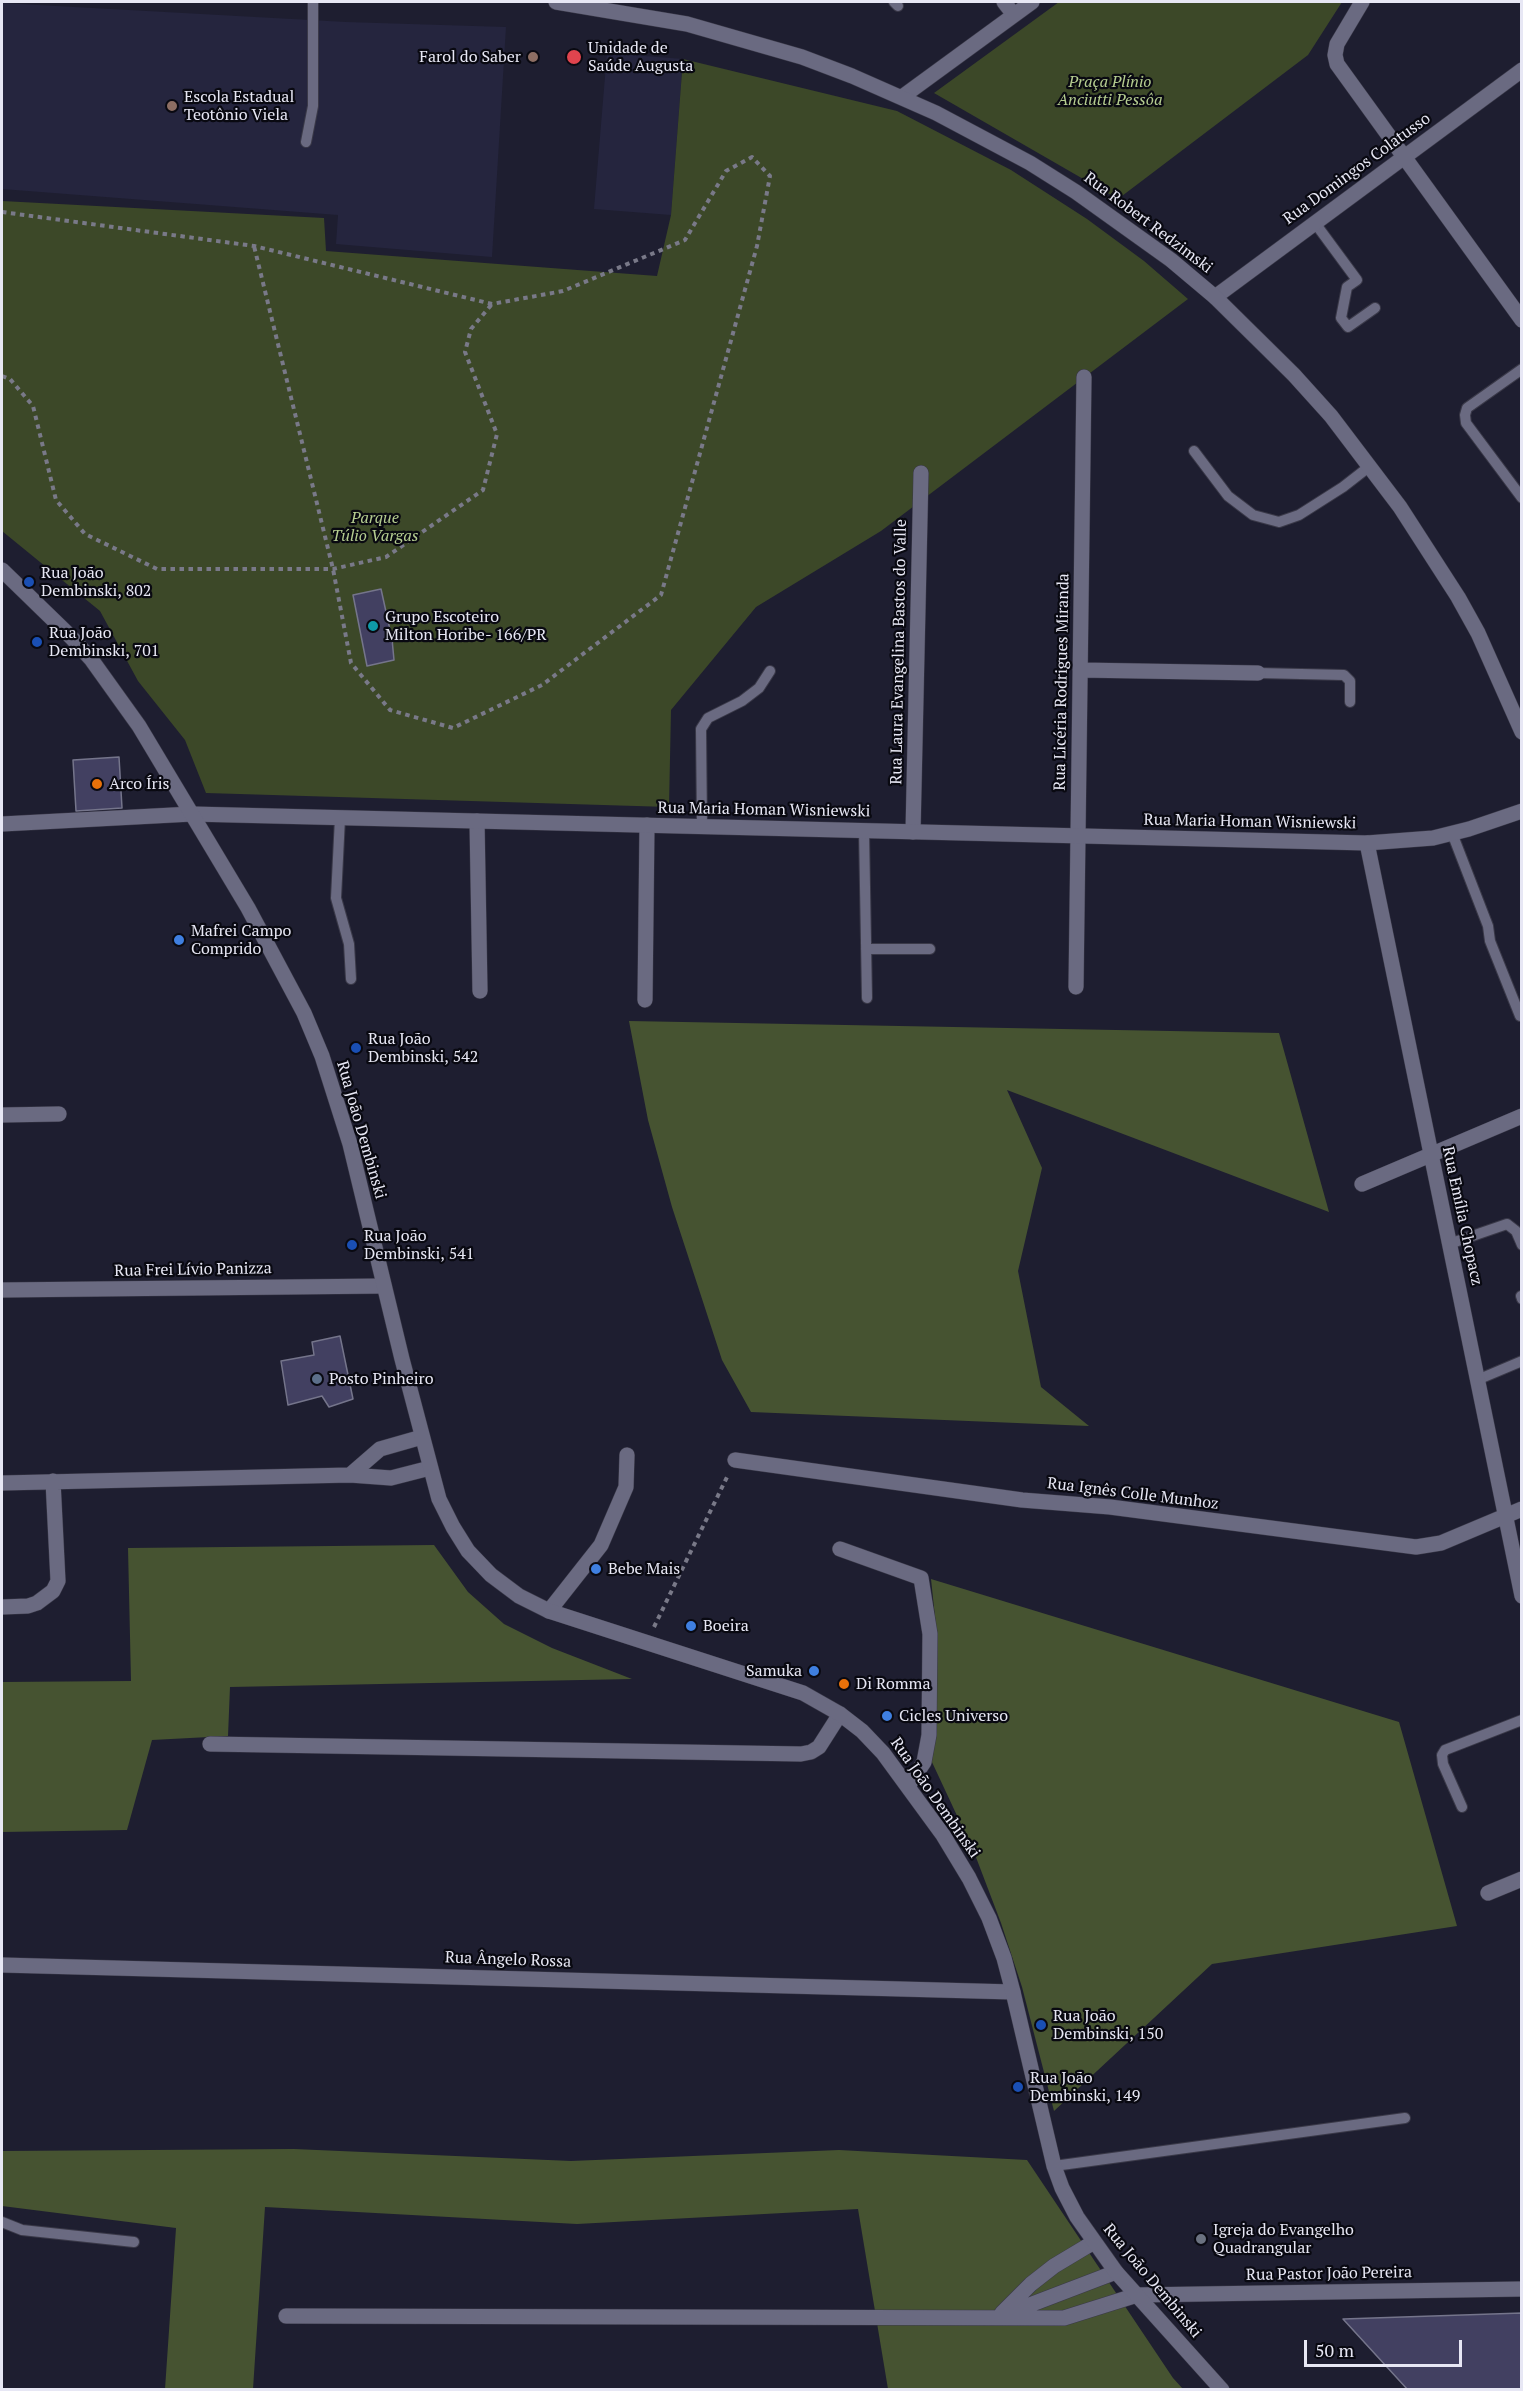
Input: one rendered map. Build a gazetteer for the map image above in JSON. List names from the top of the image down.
{
  "streets": {
    "street": [
      "Rua Domingos Colatusso",
      "Rua Robert Redzimski",
      "Rua Laura Evangelina Bastos do Valle",
      "Rua Licéria Rodrigues Miranda",
      "Rua Maria Homan Wisniewski",
      "Rua João Dembinski",
      "Rua Emília Chopacz",
      "Rua Frei Lívio Panizza",
      "Rua Ignês Colle Munhoz",
      "Rua Ângelo Rossa",
      "Rua Pastor João Pereira"
    ]
  },
  "crossings": [
    ["Rua Domingos Colatusso", "Rua Robert Redzimski"],
    ["Rua Laura Evangelina Bastos do Valle", "Rua Maria Homan Wisniewski"],
    ["Rua Licéria Rodrigues Miranda", "Rua Maria Homan Wisniewski"],
    ["Rua Maria Homan Wisniewski", "Rua João Dembinski"],
    ["Rua Maria Homan Wisniewski", "Rua Emília Chopacz"],
    ["Rua João Dembinski", "Rua Frei Lívio Panizza"],
    ["Rua João Dembinski", "Rua Ângelo Rossa"],
    ["Rua João Dembinski", "Rua Pastor João Pereira"],
    ["Rua Emília Chopacz", "Rua Ignês Colle Munhoz"]
  ],
  "parks": ["Praça Plínio Anciutti Pessôa", "Parque Túlio Vargas"],
  "places": [
    "Farol do Saber",
    "Unidade de Saúde Augusta",
    "Escola Estadual Teotônio Viela",
    "Rua João Dembinski, 802",
    "Grupo Escoteiro Milton Horibe- 166/PR",
    "Rua João Dembinski, 701",
    "Arco Íris",
    "Mafrei Campo Comprido",
    "Rua João Dembinski, 542",
    "Rua João Dembinski, 541",
    "Posto Pinheiro",
    "Bebe Mais",
    "Boeira",
    "Samuka",
    "Di Romma",
    "Cicles Universo",
    "Rua João Dembinski, 150",
    "Rua João Dembinski, 149",
    "Igreja do Evangelho Quadrangular"
  ],
  "scale_bar": "50 m"
}
